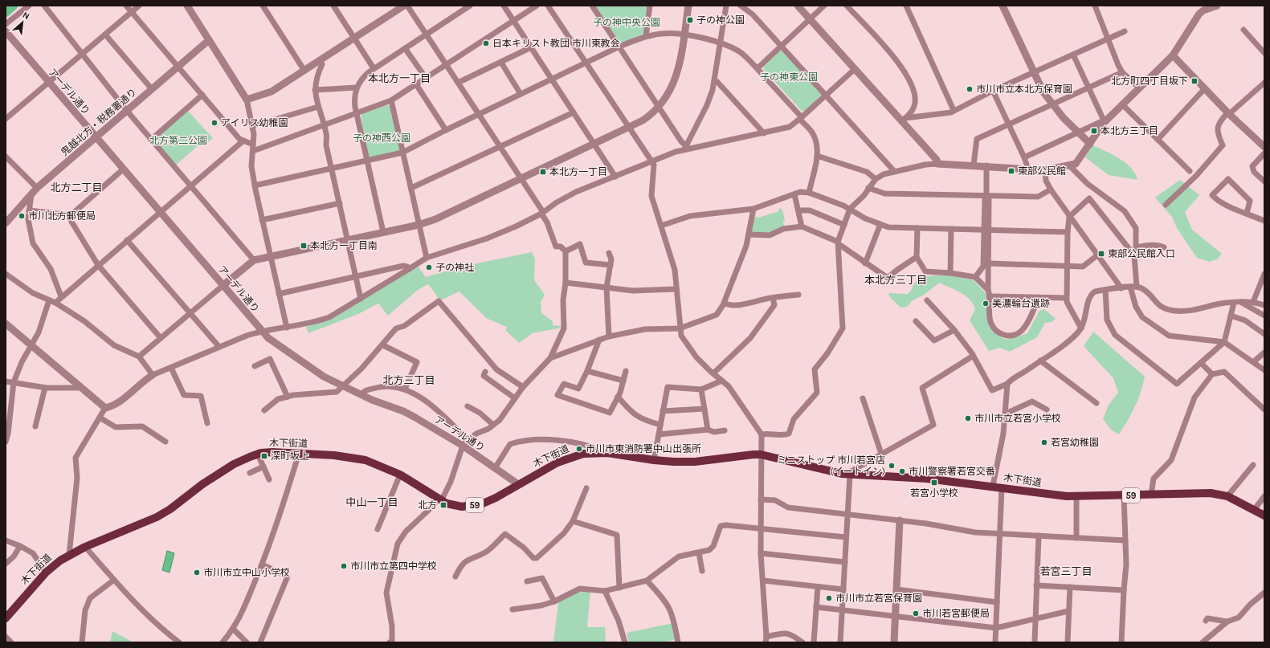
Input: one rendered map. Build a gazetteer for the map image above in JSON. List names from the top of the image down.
{
  "streets": {
    "main road": ["木下街道", "59"],
    "street": ["アーデル通り", "鬼越北方・税務署通り"]
  },
  "crossings": [
    ["アーデル通り", "鬼越北方・税務署通り"],
    ["アーデル通り", "木下街道"]
  ],
  "districts": [
    "本北方一丁目",
    "北方二丁目",
    "本北方三丁目",
    "北方三丁目",
    "中山一丁目",
    "若宮三丁目"
  ],
  "parks": [
    "子の神中央公園",
    "子の神東公園",
    "子の神西公園",
    "北方第二公園"
  ],
  "places": {
    "transit": [
      "子の神公園",
      "北方町四丁目坂下",
      "本北方三丁目",
      "東部公民館",
      "本北方一丁目",
      "本北方一丁目南",
      "東部公民館入口",
      "深町坂上",
      "若宮小学校",
      "北方"
    ],
    "other": [
      "日本キリスト教団 市川東教会",
      "市川市立本北方保育園",
      "アイリス幼稚園",
      "市川北方郵便局",
      "子の神社",
      "美濃輪台遺跡",
      "市川市立若宮小学校",
      "若宮幼稚園",
      "市川市東消防署中山出張所",
      "ミニストップ 市川若宮店 (イートイン)",
      "市川警察署若宮交番",
      "市川市立第四中学校",
      "市川市立中山小学校",
      "市川市立若宮保育園",
      "市川若宮郵便局"
    ]
  },
  "north": "top right"
}
